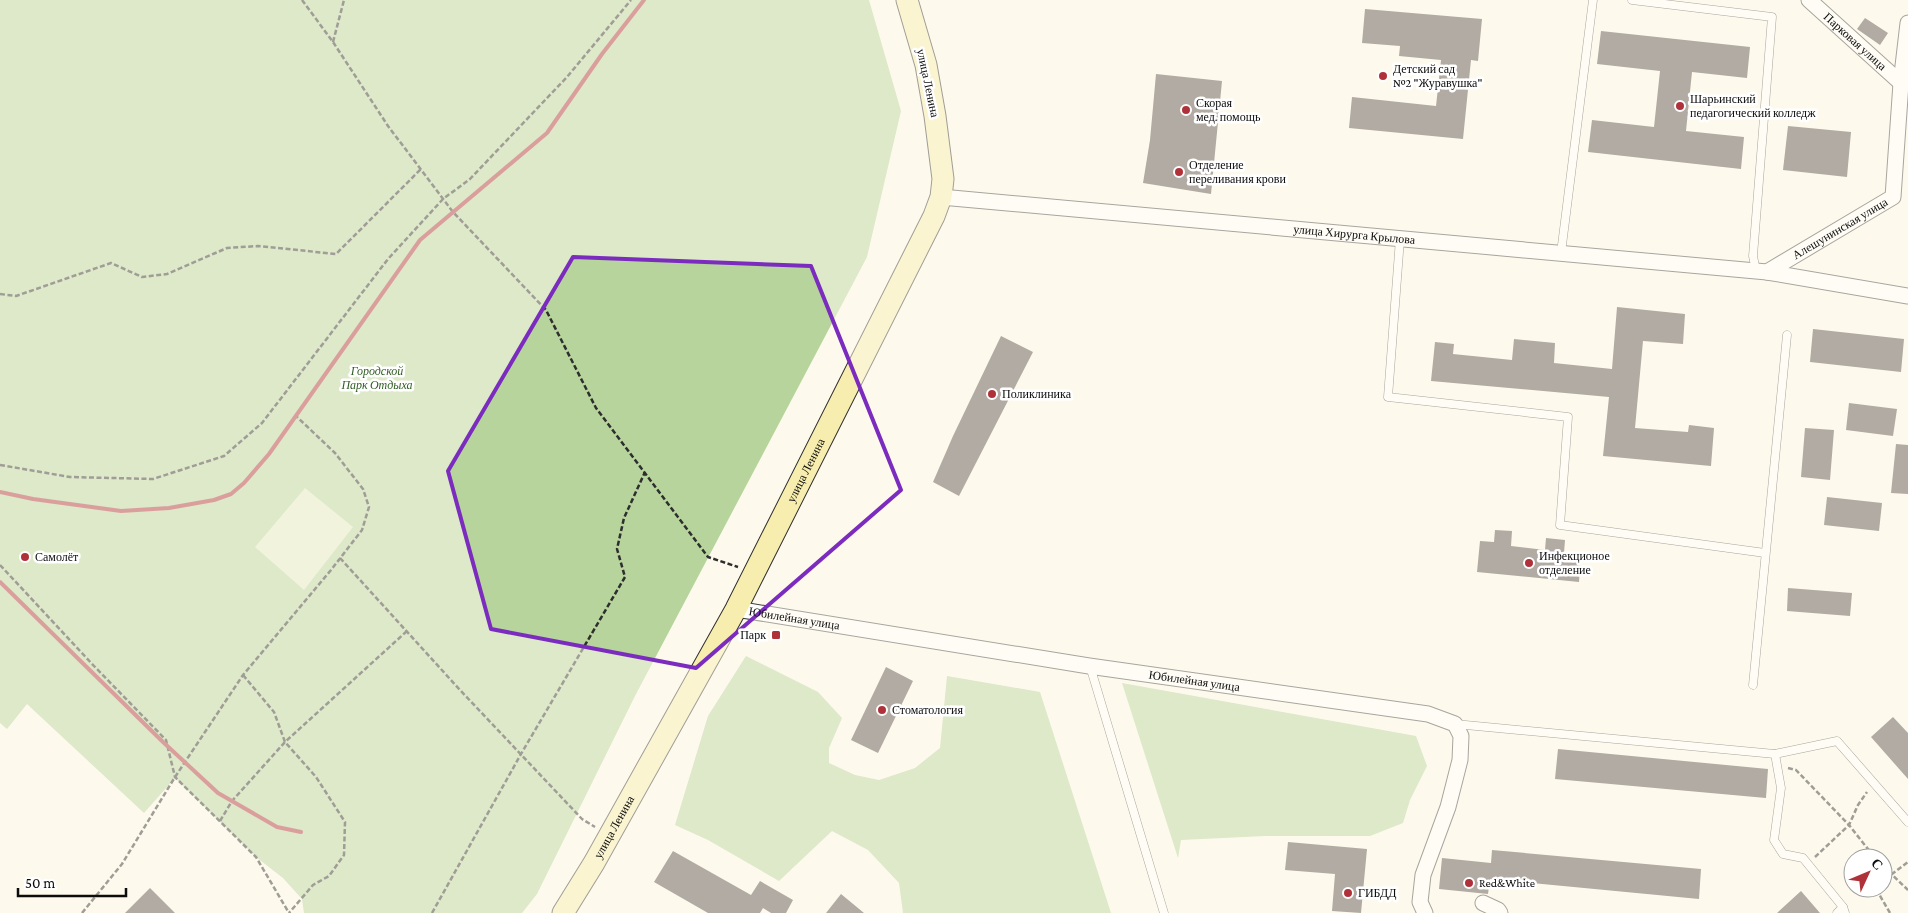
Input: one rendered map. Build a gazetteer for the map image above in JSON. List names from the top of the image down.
{
  "streets": {
    "street": [
      "Парковая улица",
      "улица Ленина",
      "Алешунинская улица",
      "улица Хирурга Крылова",
      "Юбилейная улица"
    ]
  },
  "crossings": [
    ["Парковая улица", "Алешунинская улица"],
    ["улица Ленина", "улица Хирурга Крылова"],
    ["улица Ленина", "Юбилейная улица"],
    ["Алешунинская улица", "улица Хирурга Крылова"]
  ],
  "parks": ["Городской Парк Отдыха"],
  "places": {
    "other": [
      "Детский сад №2 \"Журавушка\"",
      "Шарьинский педагогический колледж",
      "Скорая мед. помощь",
      "Отделение переливания крови",
      "Поликлиника",
      "Самолёт",
      "Инфекционое отделение",
      "Стоматология",
      "Red&White",
      "ГИБДД"
    ],
    "transit": ["Парк"]
  },
  "scale_bar": "50 m",
  "north": "top right"
}
